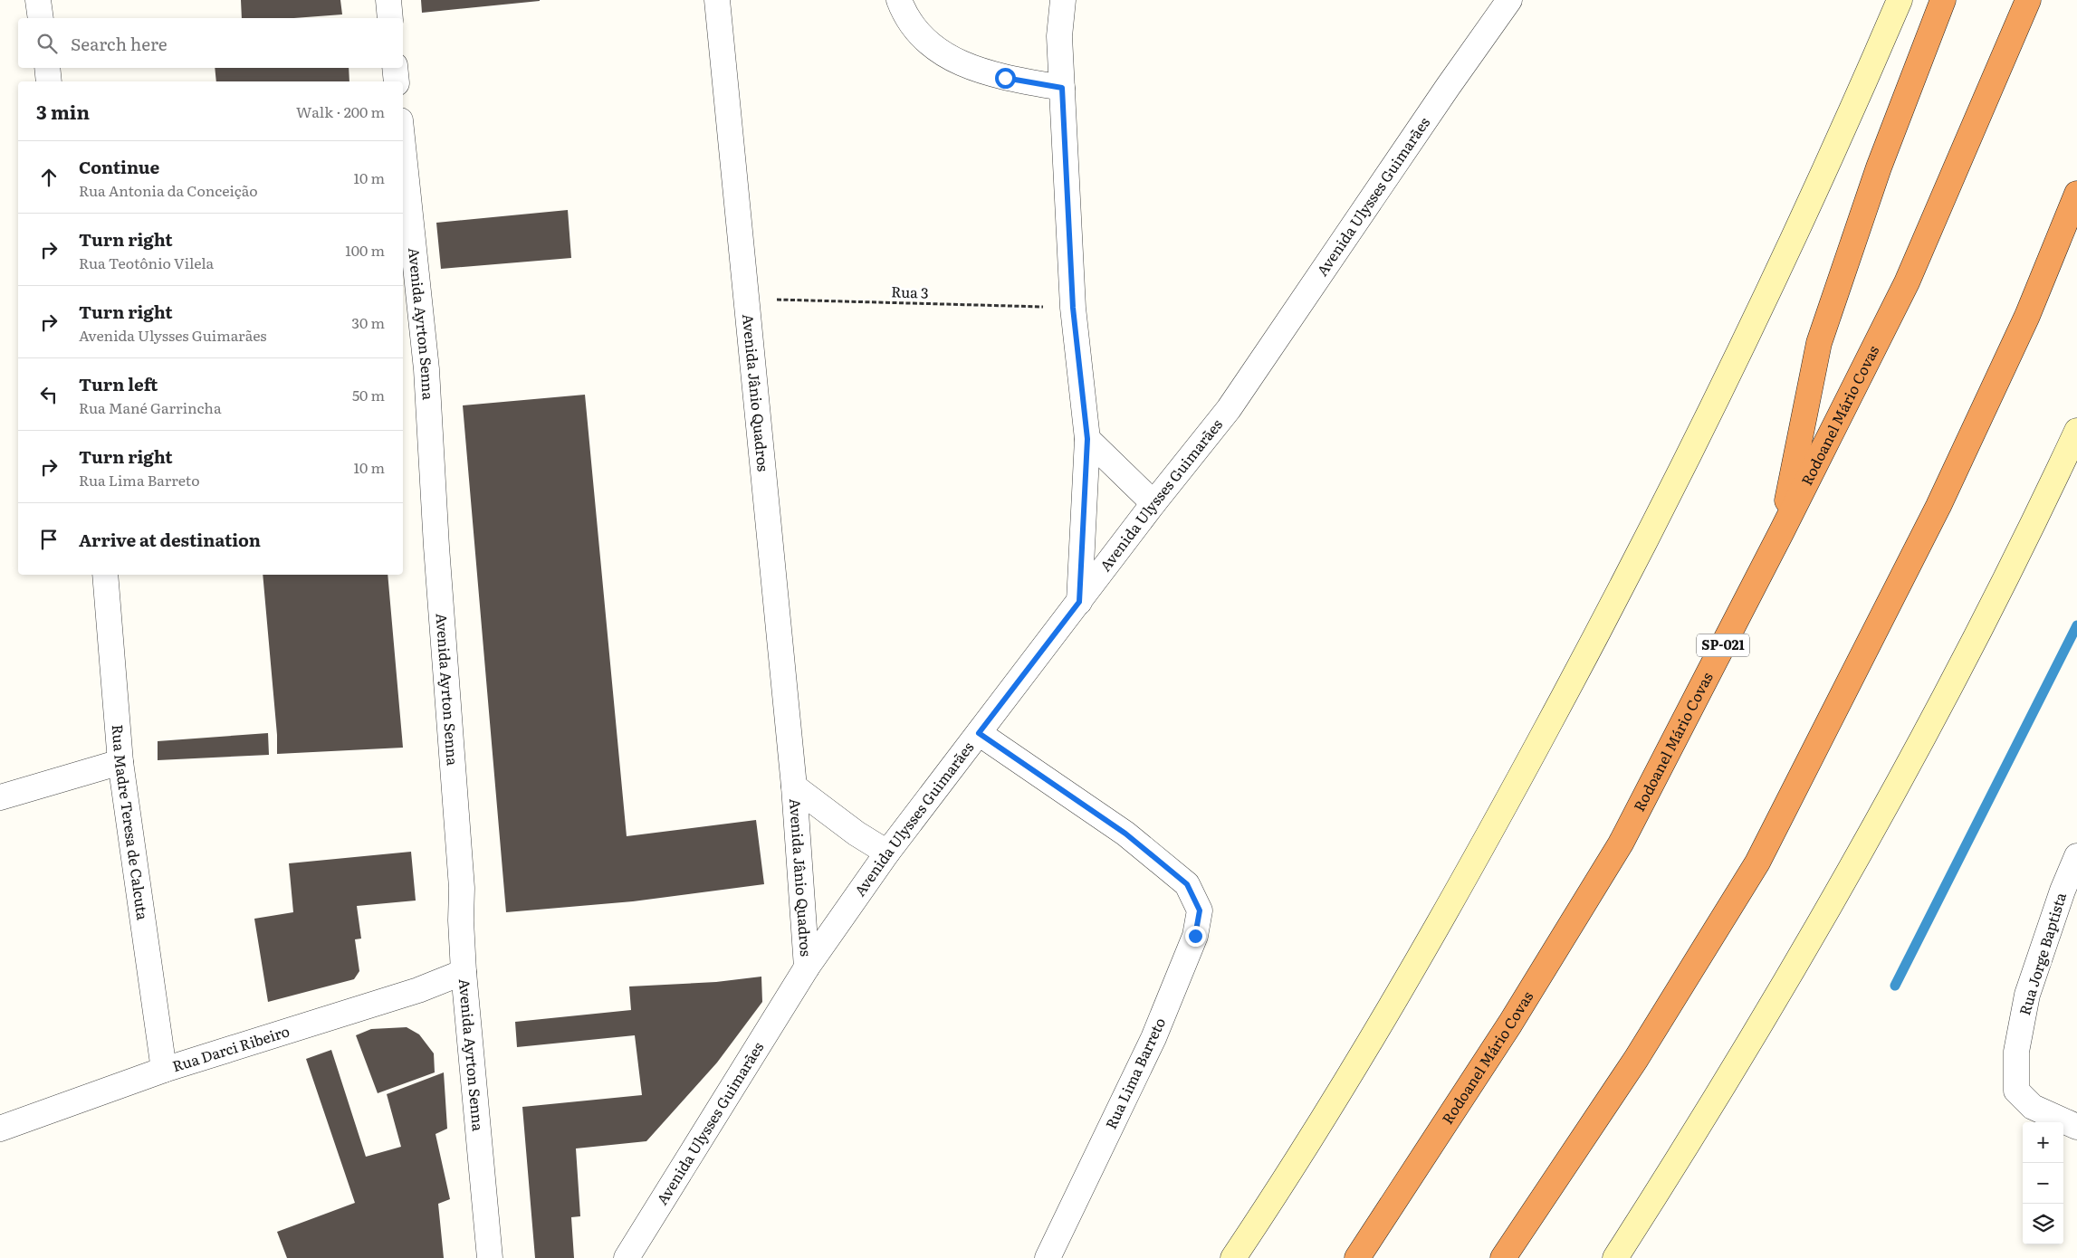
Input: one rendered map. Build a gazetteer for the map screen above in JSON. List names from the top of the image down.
{
  "streets": {
    "highway": ["Rodoanel Mário Covas", "SP-021"],
    "street": [
      "Avenida Ulysses Guimarães",
      "Avenida Ayrton Senna",
      "Avenida Jânio Quadros",
      "Rua Madre Teresa de Calcuta",
      "Rua Jorge Baptista",
      "Rua Darci Ribeiro",
      "Rua Lima Barreto"
    ],
    "path": ["Rua 3"]
  },
  "crossings": [
    ["Avenida Ulysses Guimarães", "Avenida Jânio Quadros"],
    ["Avenida Ulysses Guimarães", "Rua Lima Barreto"],
    ["Rua 3", "Avenida Jânio Quadros"],
    ["Avenida Ayrton Senna", "Rua Darci Ribeiro"],
    ["Rua Madre Teresa de Calcuta", "Rua Darci Ribeiro"]
  ],
  "page": {
    "search": "Search here",
    "heading": ["3 min", "Walk · 200 m"],
    "list": [
      ["Continue", "Rua Antonia da Conceição", "10 m"],
      ["Turn right", "Rua Teotônio Vilela", "100 m"],
      ["Turn right", "Avenida Ulysses Guimarães", "30 m"],
      ["Turn left", "Rua Mané Garrincha", "50 m"],
      ["Turn right", "Rua Lima Barreto", "10 m"],
      "Arrive at destination"
    ],
    "map_buttons": ["+", "−"]
  }
}
